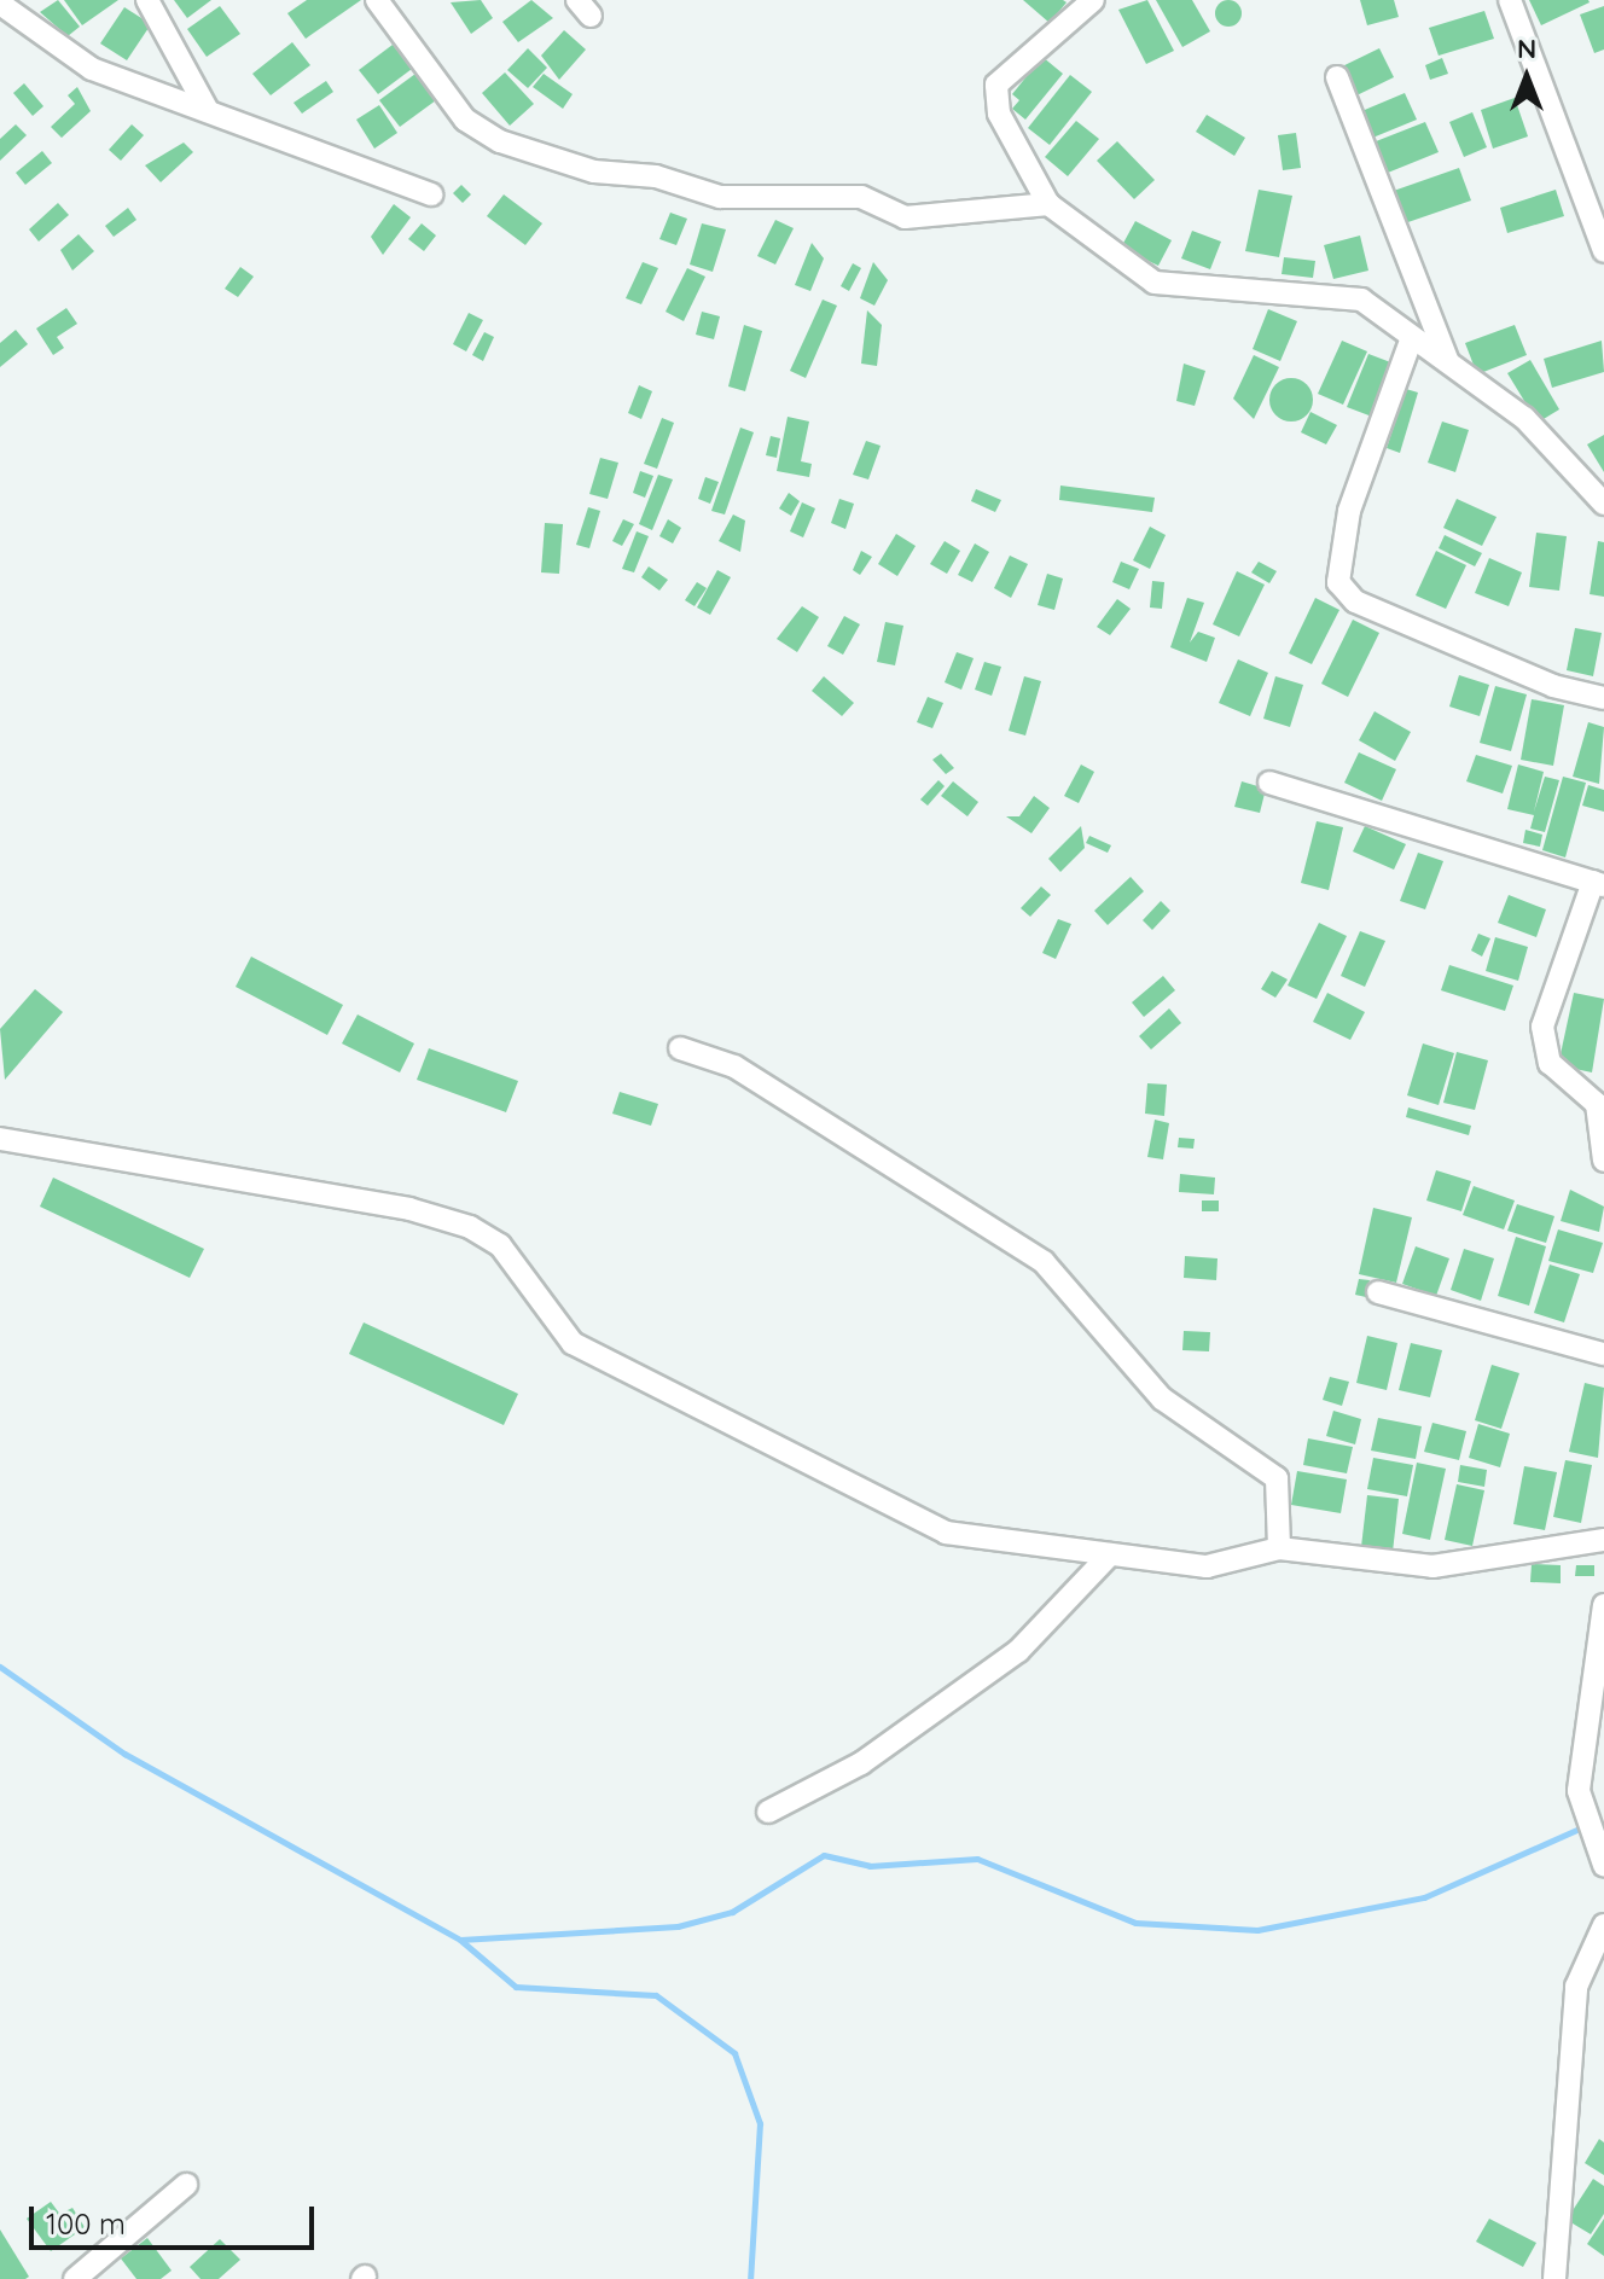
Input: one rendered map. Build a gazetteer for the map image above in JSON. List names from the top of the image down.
{
  "scale_bar": "100 m",
  "north": "top"
}
